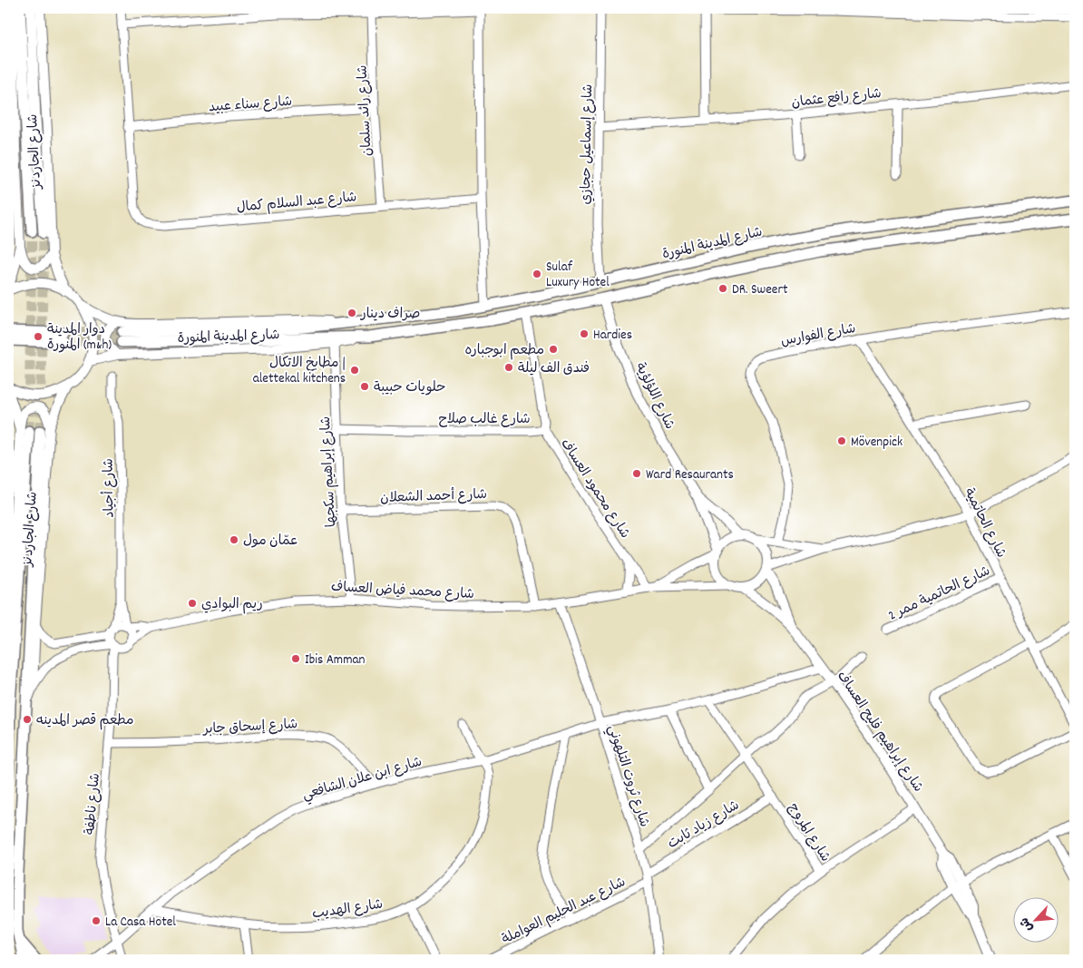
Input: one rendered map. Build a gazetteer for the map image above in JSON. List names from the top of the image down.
{
  "streets": {
    "main road": ["شارع المدينة المنورة"],
    "street": [
      "شارع رافع عثمان",
      "شارع سناء عبيد",
      "شارع رائد سلمان",
      "شارع إسماعيل حجازي",
      "شارع الجاردنز",
      "شارع عبد السلام كمال",
      "شارع الفوارس",
      "شارع اللؤلؤية",
      "شارع غالب صلاح",
      "شارع إبراهيم سكجها",
      "شارع أجياد",
      "شارع محمود العساف",
      "شارع أحمد الشعلان",
      "شارع الحاتمية",
      "شارع محمد فياض العساف",
      "شارع الحاتمية ممر 2",
      "شارع إسحاق جابر",
      "شارع إبراهيم فليح العساف",
      "شارع ثروت التلهوني",
      "شارع ابن علان الشافعي",
      "شارع ناطفة",
      "شارع زياد ثابت",
      "شارع المروج",
      "شارع الهديب",
      "شارع عبد الحليم العواملة"
    ]
  },
  "crossings": [
    ["شارع رافع عثمان", "شارع إسماعيل حجازي"],
    ["شارع سناء عبيد", "شارع رائد سلمان"],
    ["شارع سناء عبيد", "شارع عبد السلام كمال"],
    ["شارع رائد سلمان", "شارع عبد السلام كمال"],
    ["شارع إسماعيل حجازي", "شارع المدينة المنورة"],
    ["شارع المدينة المنورة", "شارع اللؤلؤية"],
    ["شارع المدينة المنورة", "شارع غالب صلاح"],
    ["شارع المدينة المنورة", "شارع إبراهيم سكجها"],
    ["شارع الفوارس", "شارع الحاتمية"],
    ["شارع اللؤلؤية", "شارع محمد فياض العساف"],
    ["شارع اللؤلؤية", "شارع إبراهيم فليح العساف"],
    ["شارع غالب صلاح", "شارع إبراهيم سكجها"],
    ["شارع غالب صلاح", "شارع محمود العساف"],
    ["شارع إبراهيم سكجها", "شارع أحمد الشعلان"],
    ["شارع إبراهيم سكجها", "شارع محمد فياض العساف"],
    ["شارع أجياد", "شارع محمد فياض العساف"],
    ["شارع أجياد", "شارع ناطفة"],
    ["شارع محمود العساف", "شارع محمد فياض العساف"],
    ["شارع أحمد الشعلان", "شارع محمد فياض العساف"],
    ["شارع الحاتمية", "شارع الحاتمية ممر 2"],
    ["شارع محمد فياض العساف", "شارع إبراهيم فليح العساف"],
    ["شارع محمد فياض العساف", "شارع ثروت التلهوني"],
    ["شارع محمد فياض العساف", "شارع ناطفة"],
    ["شارع إسحاق جابر", "شارع ابن علان الشافعي"],
    ["شارع إسحاق جابر", "شارع ناطفة"],
    ["شارع إبراهيم فليح العساف", "شارع ابن علان الشافعي"],
    ["شارع ثروت التلهوني", "شارع ابن علان الشافعي"],
    ["شارع ثروت التلهوني", "شارع زياد ثابت"],
    ["شارع ثروت التلهوني", "شارع عبد الحليم العواملة"],
    ["شارع ابن علان الشافعي", "شارع ناطفة"],
    ["شارع ابن علان الشافعي", "شارع المروج"],
    ["شارع ابن علان الشافعي", "شارع الهديب"],
    ["شارع زياد ثابت", "شارع المروج"],
    ["شارع زياد ثابت", "شارع عبد الحليم العواملة"]
  ],
  "places": [
    "Sulaf Luxury Hotel",
    "DR. Sweert",
    "صراف دينار",
    "Hardies",
    "دوار المدينة المنورة (m&h)",
    "مطعم ابوجباره",
    "فندق الف ليلة",
    "مطابخ الاتكال | alettekal kitchens",
    "حلويات حبيبة",
    "Mövenpick",
    "Ward Resaurants",
    "عمّان مول",
    "ريم البوادي",
    "Ibis Amman",
    "مطعم قصر المدينه",
    "La Casa Hotel"
  ],
  "north": "bottom left"
}
